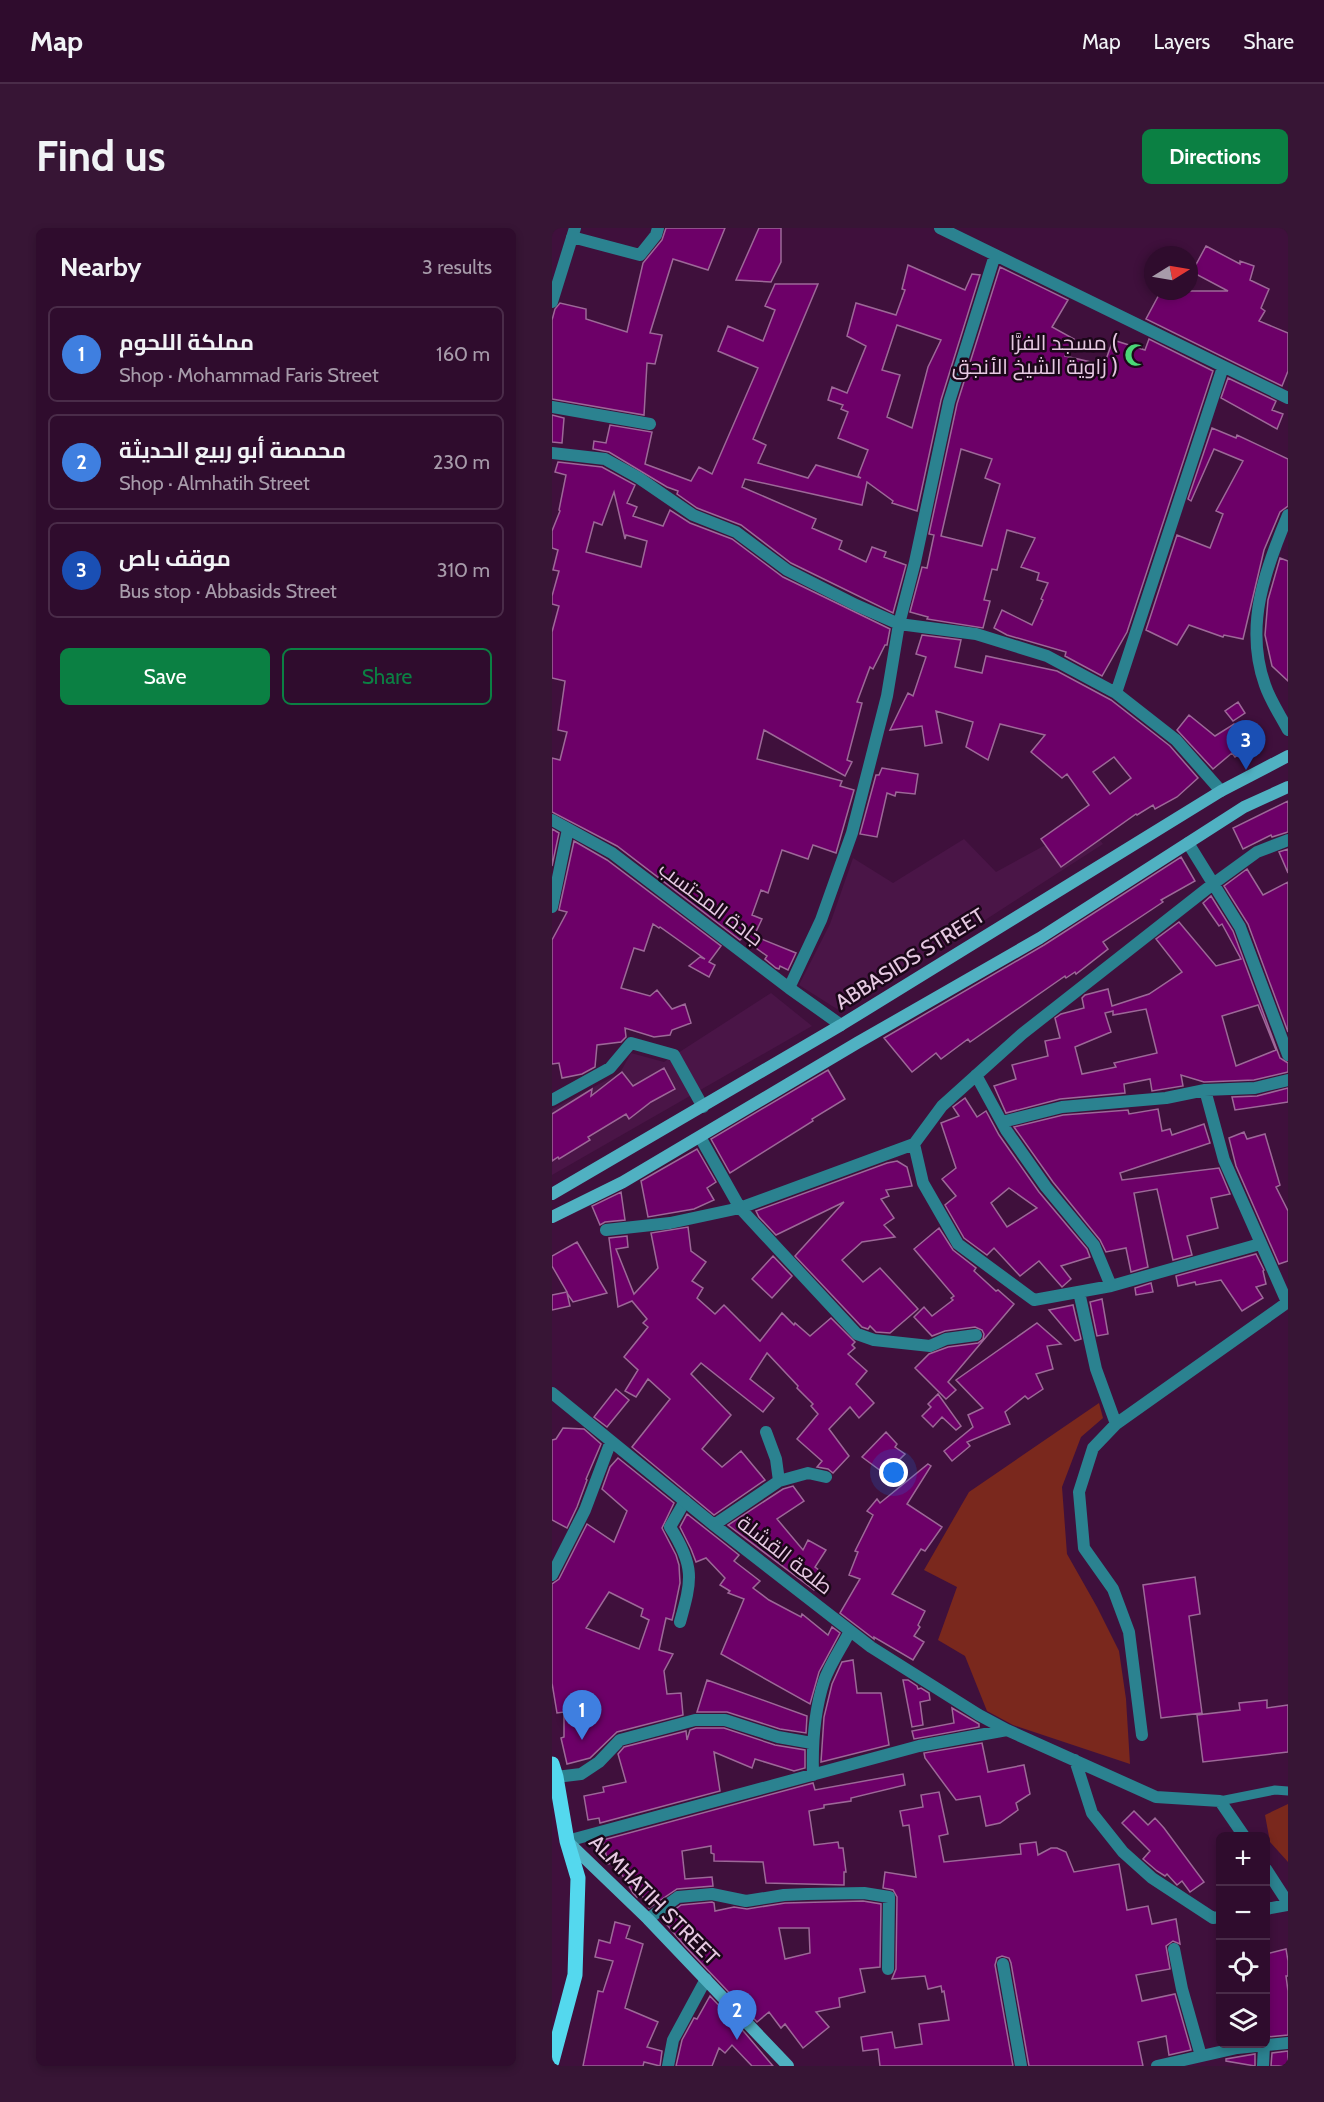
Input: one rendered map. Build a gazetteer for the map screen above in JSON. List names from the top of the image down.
{
  "streets": {
    "main road": ["ABBASIDS STREET", "ALMHATIH STREET"],
    "street": ["جادة المحتسب", "طلعة القشلة"]
  },
  "crossings": [
    ["جادة المحتسب", "ABBASIDS STREET"]
  ],
  "places": {
    "mosque": ["مسجد الفرَّا ( زاوية الشيخ الأنجق )"]
  },
  "north": "right",
  "page": {
    "header": "Map",
    "nav": ["Map", "Layers", "Share"],
    "buttons": [
      "Directions",
      ["Save", "Share"]
    ],
    "title": "Find us",
    "heading": ["Nearby", "3 results"],
    "list": [
      {
        "mark": "1",
        "name": "مملكة اللحوم",
        "note": "Shop · Mohammad Faris Street",
        "value": "160 m"
      },
      {
        "mark": "2",
        "name": "محمصة أبو ربيع الحديثة",
        "note": "Shop · Almhatih Street",
        "value": "230 m"
      },
      {
        "mark": "3",
        "name": "موقف باص",
        "note": "Bus stop · Abbasids Street",
        "value": "310 m"
      }
    ],
    "pins": ["3", "1", "2"],
    "map_buttons": ["+", "−"]
  }
}
